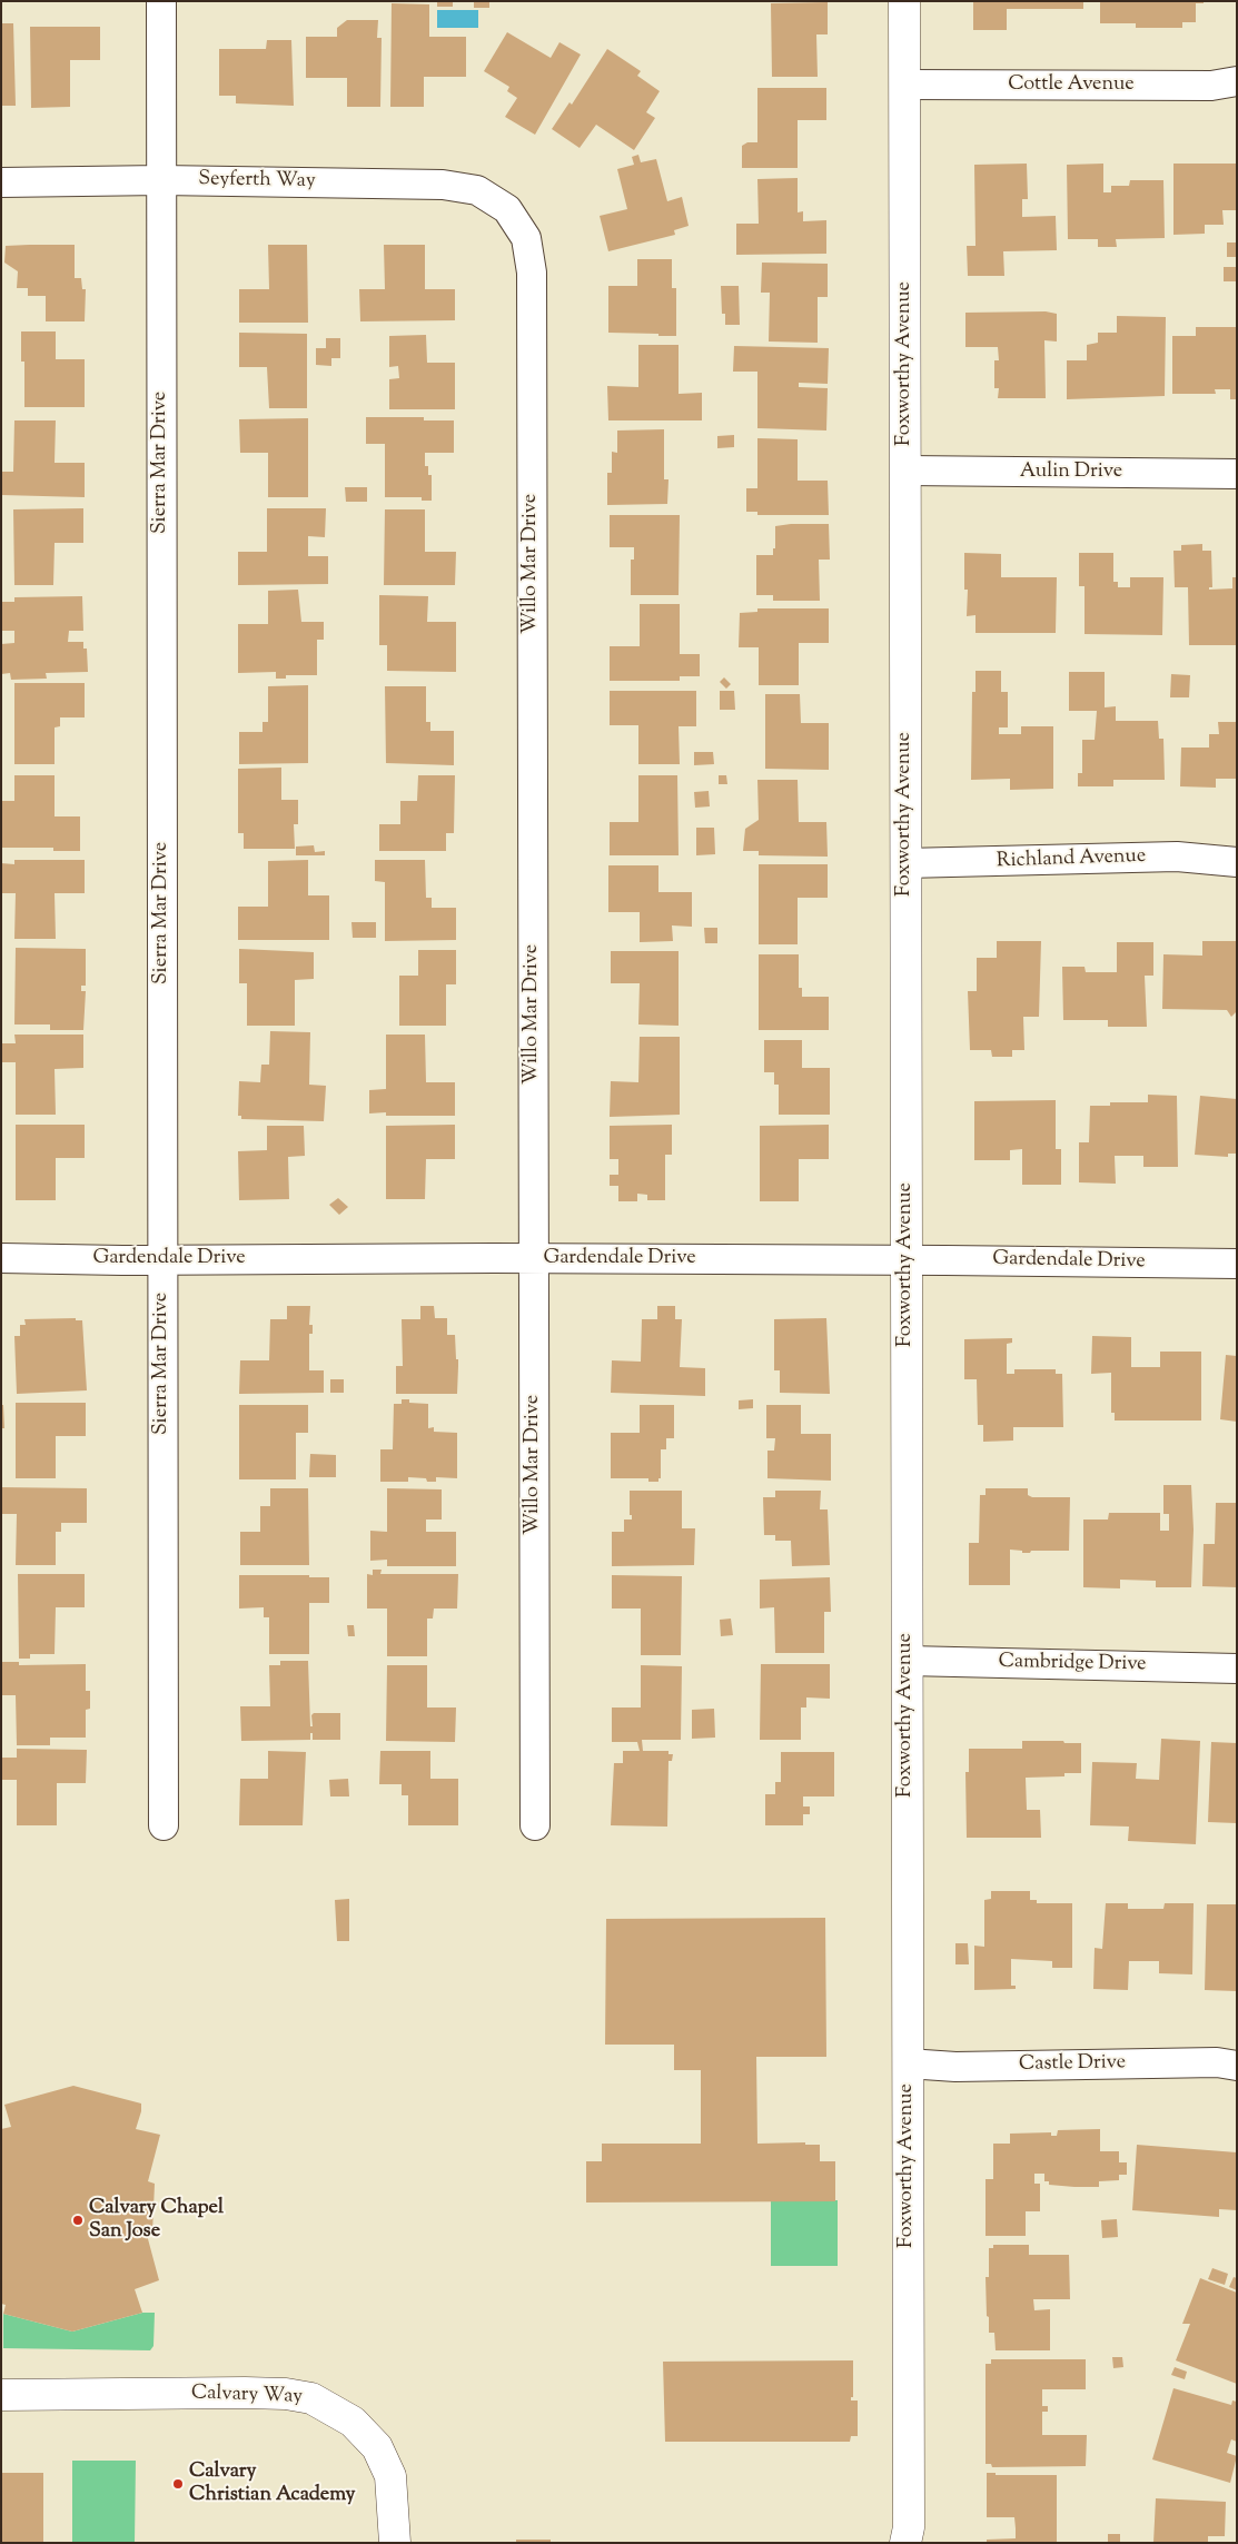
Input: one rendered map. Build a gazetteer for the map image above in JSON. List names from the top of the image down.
{
  "streets": {
    "street": [
      "Cottle Avenue",
      "Seyferth Way",
      "Foxworthy Avenue",
      "Sierra Mar Drive",
      "Aulin Drive",
      "Willo Mar Drive",
      "Richland Avenue",
      "Gardendale Drive",
      "Cambridge Drive",
      "Castle Drive",
      "Calvary Way"
    ]
  },
  "crossings": [
    ["Cottle Avenue", "Foxworthy Avenue"],
    ["Seyferth Way", "Sierra Mar Drive"],
    ["Seyferth Way", "Willo Mar Drive"],
    ["Foxworthy Avenue", "Aulin Drive"],
    ["Foxworthy Avenue", "Richland Avenue"],
    ["Foxworthy Avenue", "Gardendale Drive"],
    ["Foxworthy Avenue", "Cambridge Drive"],
    ["Foxworthy Avenue", "Castle Drive"],
    ["Sierra Mar Drive", "Gardendale Drive"],
    ["Willo Mar Drive", "Gardendale Drive"]
  ],
  "places": ["Calvary Chapel San Jose", "Calvary Christian Academy"]
}
